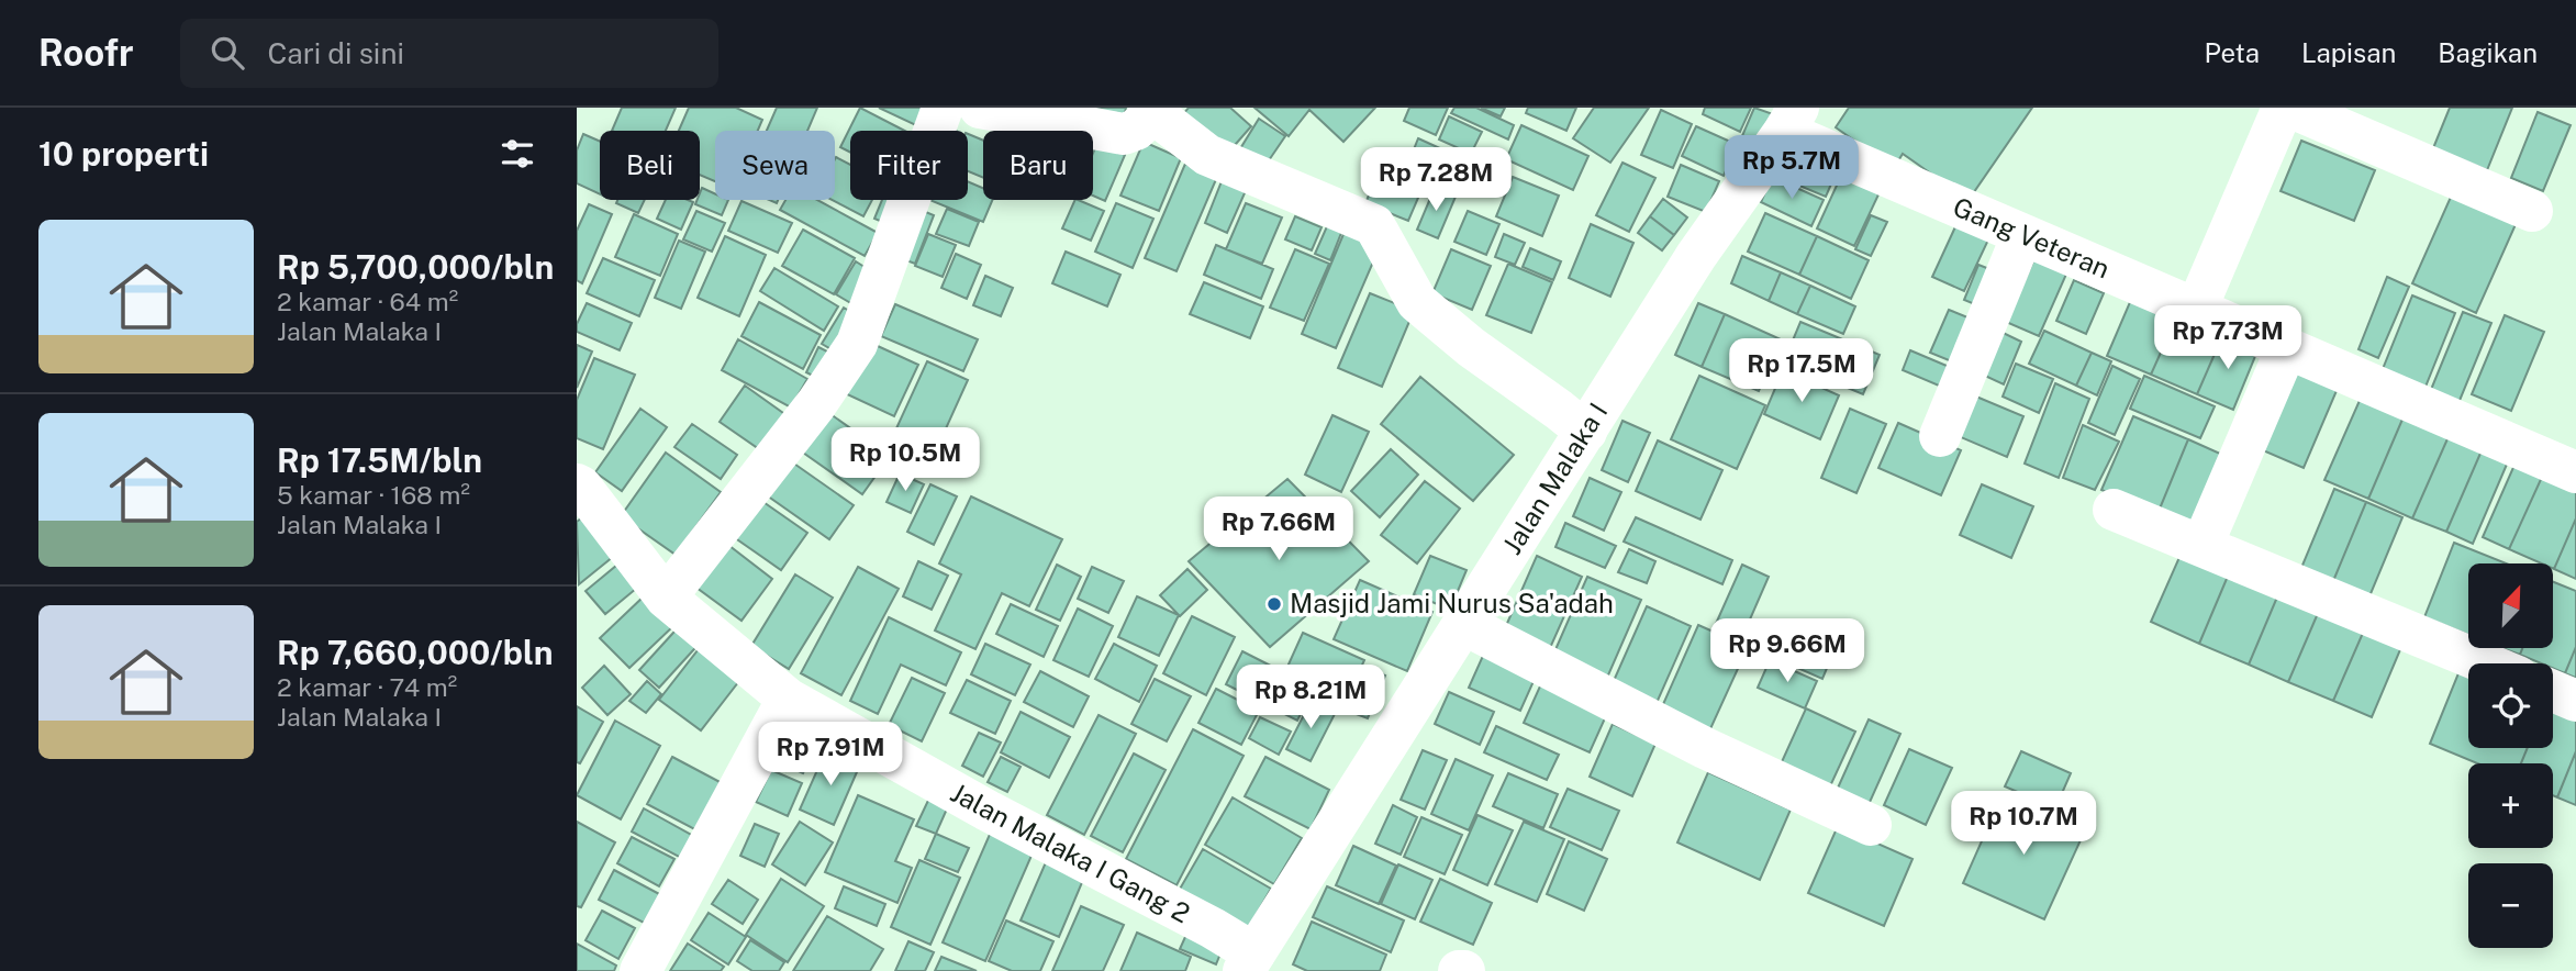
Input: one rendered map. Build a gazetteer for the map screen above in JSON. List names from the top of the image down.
{
  "streets": {
    "street": ["Gang Veteran", "Jalan Malaka I", "Jalan Malaka I Gang 2"]
  },
  "crossings": [
    ["Gang Veteran", "Jalan Malaka I"],
    ["Jalan Malaka I", "Jalan Malaka I Gang 2"]
  ],
  "places": ["Masjid Jami Nurus Sa'adah"],
  "north": "top right",
  "page": {
    "header": "Roofr",
    "search": "Cari di sini",
    "nav": ["Peta", "Lapisan", "Bagikan"],
    "heading": "10 properti",
    "chip": [
      "Beli",
      "Sewa",
      "Filter",
      "Baru"
    ],
    "price": [
      "Rp 5.7M",
      "Rp 7.28M",
      "Rp 7.73M",
      "Rp 17.5M",
      "Rp 10.5M",
      "Rp 7.66M",
      "Rp 9.66M",
      "Rp 8.21M",
      "Rp 7.91M",
      "Rp 10.7M"
    ],
    "list": [
      {
        "name": "Rp 5,700,000/bln",
        "note": "2 kamar · 64 m² · Jalan Malaka I"
      },
      {
        "name": "Rp 17.5M/bln",
        "note": "5 kamar · 168 m² · Jalan Malaka I"
      },
      {
        "name": "Rp 7,660,000/bln",
        "note": "2 kamar · 74 m² · Jalan Malaka I"
      }
    ],
    "map_buttons": ["+", "−"]
  }
}
